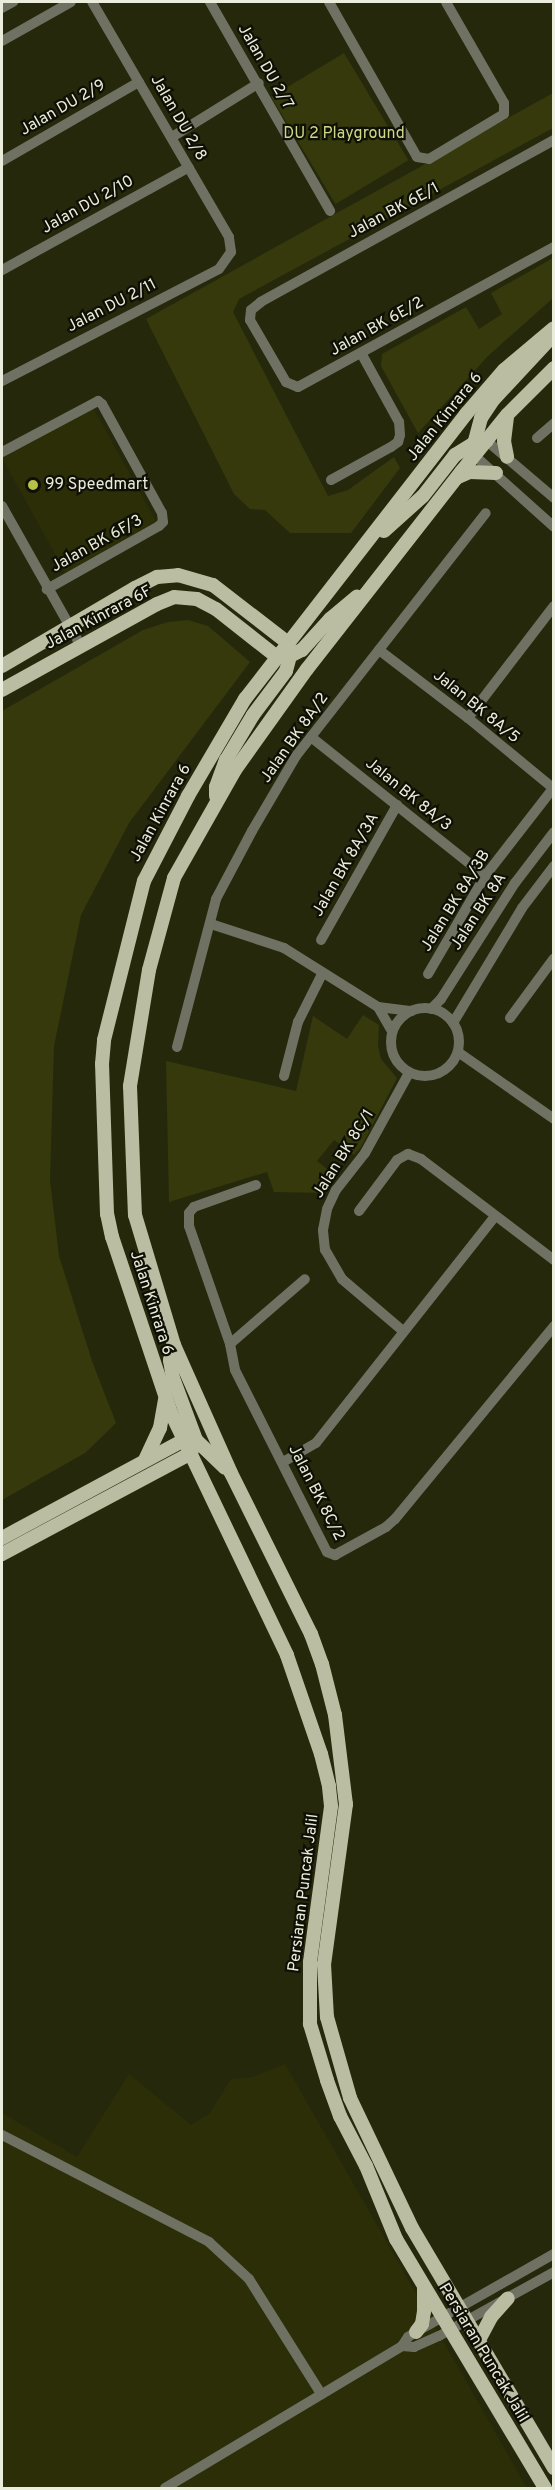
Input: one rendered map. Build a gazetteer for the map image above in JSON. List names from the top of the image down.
{
  "streets": {
    "main road": ["Jalan Kinrara 6", "Jalan Kinrara 6F", "Persiaran Puncak Jalil"],
    "street": [
      "Jalan DU 2/7",
      "Jalan DU 2/9",
      "Jalan DU 2/8",
      "Jalan DU 2/10",
      "Jalan BK 6E/1",
      "Jalan DU 2/11",
      "Jalan BK 6E/2",
      "Jalan BK 6F/3",
      "Jalan BK 8A/5",
      "Jalan BK 8A/2",
      "Jalan BK 8A/3",
      "Jalan BK 8A/3A",
      "Jalan BK 8A/3B",
      "Jalan BK 8A",
      "Jalan BK 8C/1",
      "Jalan BK 8C/2"
    ]
  },
  "crossings": [
    ["Jalan DU 2/9", "Jalan DU 2/8"],
    ["Jalan DU 2/8", "Jalan DU 2/10"],
    ["Jalan DU 2/8", "Jalan DU 2/11"],
    ["Jalan BK 6E/1", "Jalan BK 6E/2"],
    ["Jalan Kinrara 6", "Jalan Kinrara 6F"],
    ["Jalan Kinrara 6", "Persiaran Puncak Jalil"],
    ["Jalan BK 6F/3", "Jalan Kinrara 6F"],
    ["Jalan BK 8A/5", "Jalan BK 8A/2"],
    ["Jalan BK 8A/5", "Jalan BK 8A/3B"],
    ["Jalan BK 8A/2", "Jalan BK 8A/3"],
    ["Jalan BK 8A/3", "Jalan BK 8A/3A"],
    ["Jalan BK 8A/3", "Jalan BK 8A/3B"],
    ["Jalan BK 8A", "Jalan BK 8C/1"]
  ],
  "parks": ["DU 2 Playground"],
  "places": ["99 Speedmart"]
}
